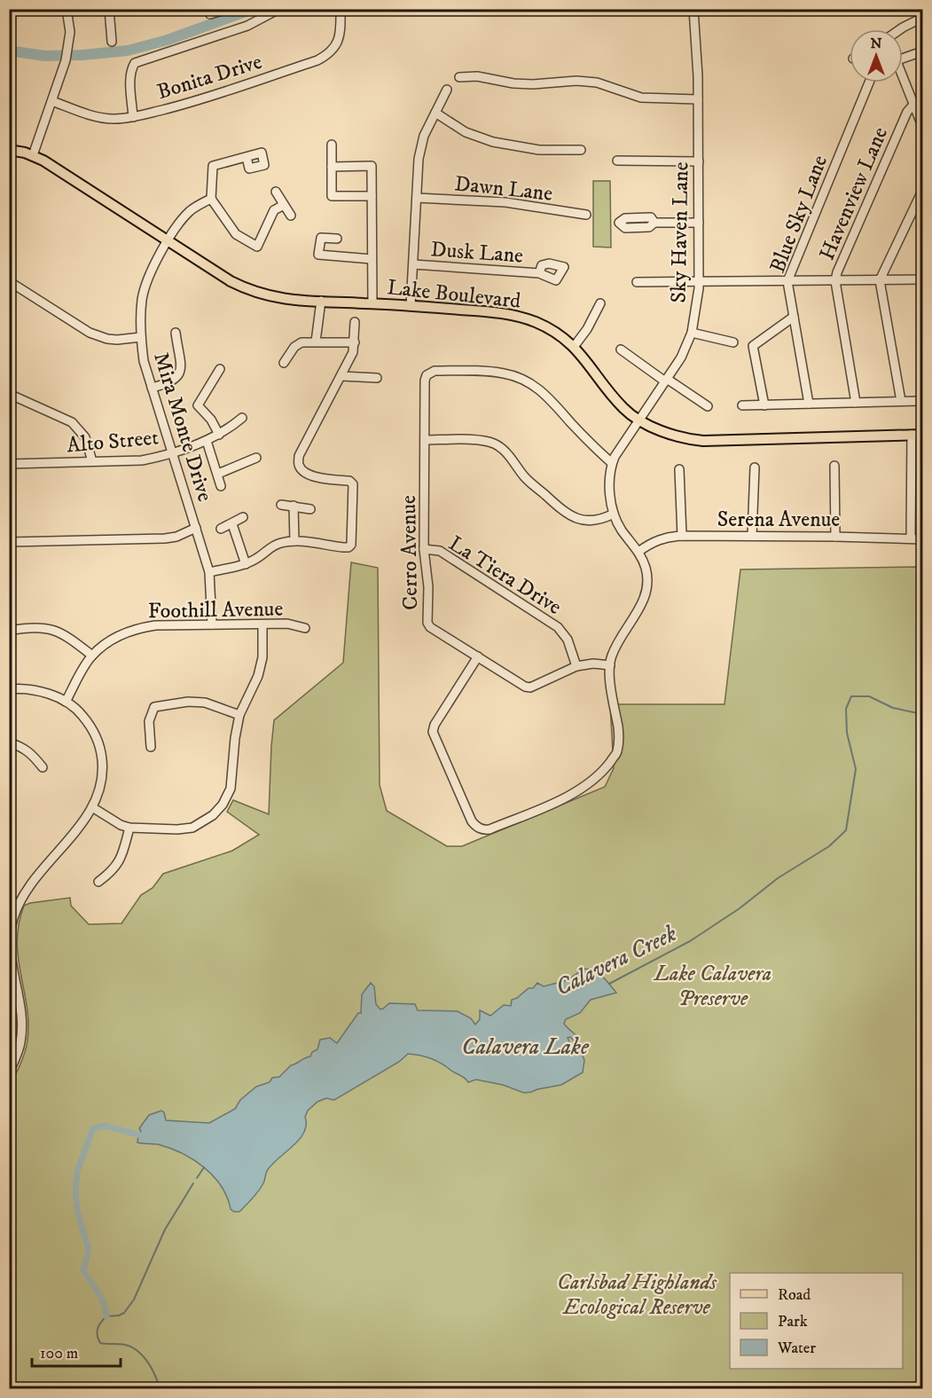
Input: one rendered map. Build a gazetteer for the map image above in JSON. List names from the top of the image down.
{
  "streets": {
    "main road": ["Lake Boulevard"],
    "street": [
      "Bonita Drive",
      "Dawn Lane",
      "Havenview Lane",
      "Blue Sky Lane",
      "Sky Haven Lane",
      "Dusk Lane",
      "Mira Monte Drive",
      "Alto Street",
      "Serena Avenue",
      "Cerro Avenue",
      "La Tiera Drive",
      "Foothill Avenue"
    ]
  },
  "crossings": [
    ["Sky Haven Lane", "Lake Boulevard"],
    ["Sky Haven Lane", "Serena Avenue"],
    ["Sky Haven Lane", "Cerro Avenue"],
    ["Lake Boulevard", "Mira Monte Drive"],
    ["Mira Monte Drive", "Alto Street"],
    ["Mira Monte Drive", "Foothill Avenue"],
    ["Cerro Avenue", "La Tiera Drive"]
  ],
  "water": ["Calavera Creek", "Calavera Lake"],
  "parks": ["Lake Calavera Preserve", "Carlsbad Highlands Ecological Reserve"],
  "legend": ["Road", "Park", "Water"],
  "scale_bar": "100 m",
  "north": "top"
}
